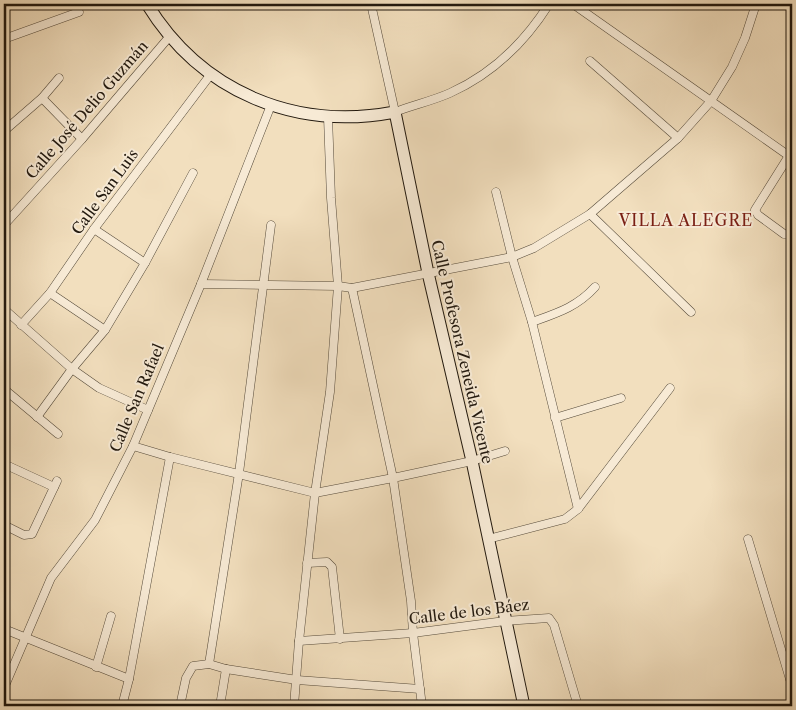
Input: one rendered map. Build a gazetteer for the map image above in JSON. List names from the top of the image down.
{
  "streets": {
    "street": [
      "Calle José Delio Guzmán",
      "Calle San Luis",
      "Calle Profesora Zeneida Vicente",
      "Calle San Rafael",
      "Calle de los Báez"
    ]
  },
  "crossings": [
    ["Calle Profesora Zeneida Vicente", "Calle de los Báez"]
  ],
  "districts": ["VILLA ALEGRE"]
}
